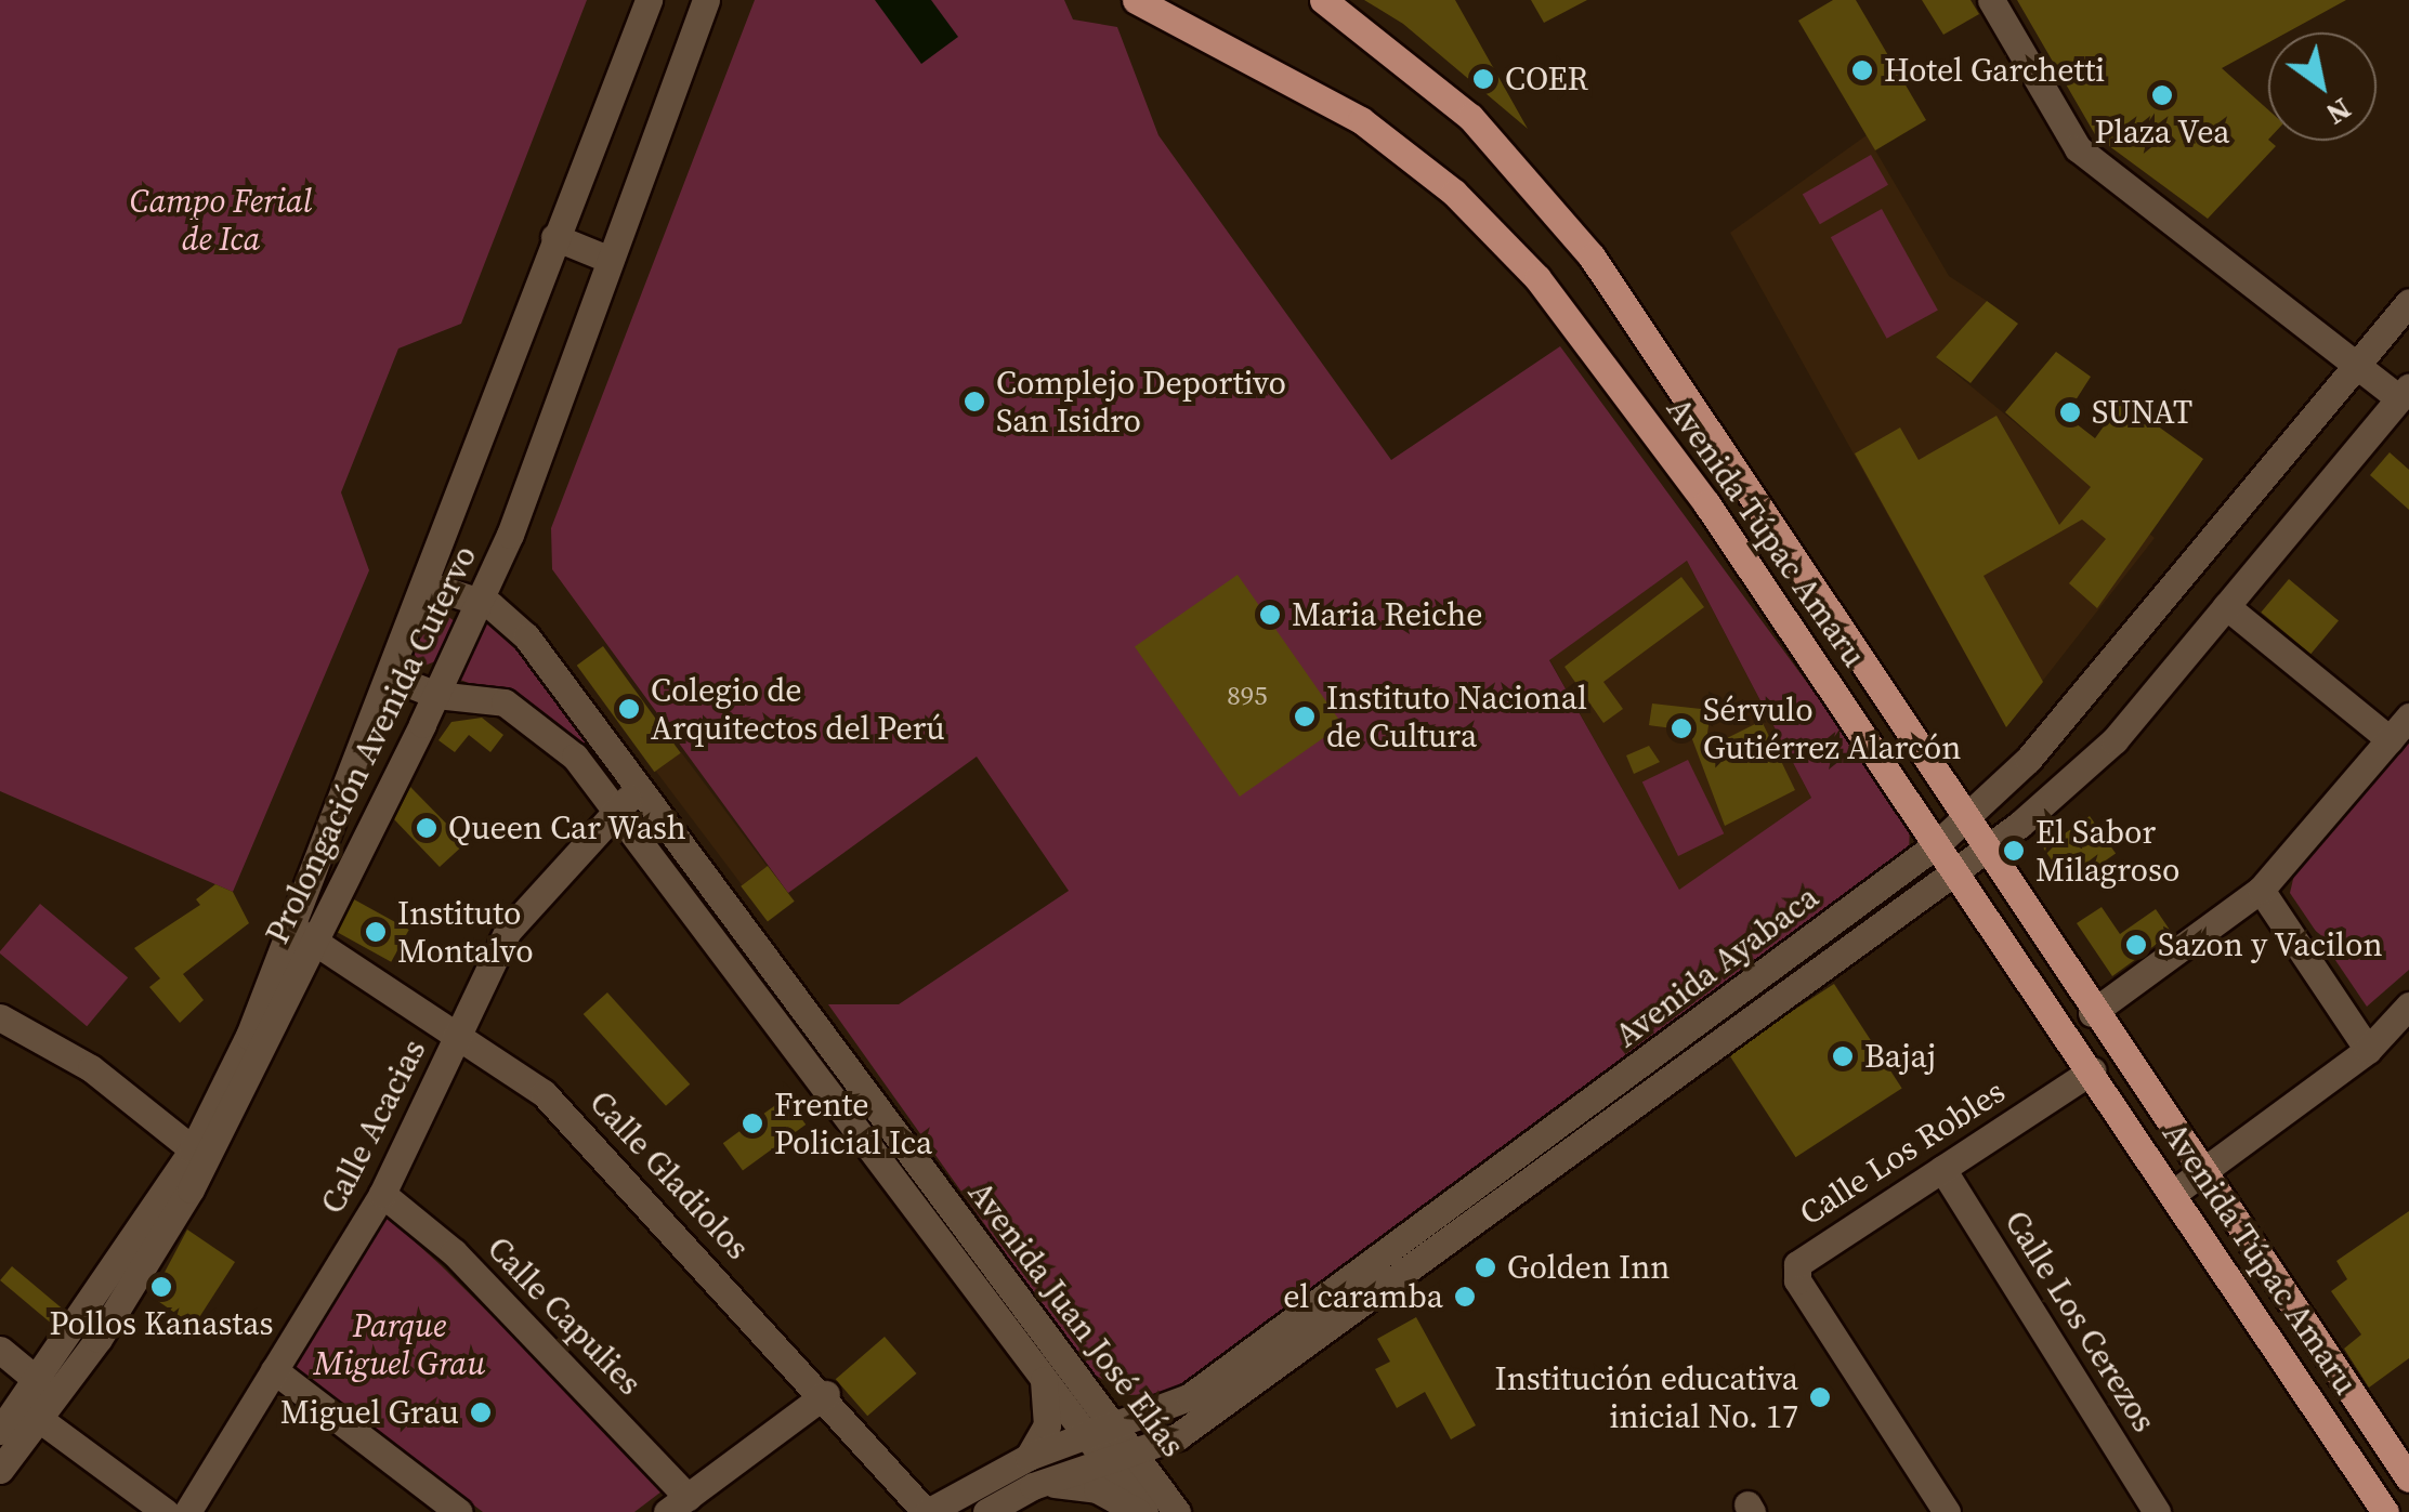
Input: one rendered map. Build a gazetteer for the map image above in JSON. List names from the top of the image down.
{
  "streets": {
    "main road": ["Avenida Túpac Amaru"],
    "street": [
      "Prolongación Avenida Cutervo",
      "Avenida Ayabaca",
      "Calle Acacias",
      "Calle Los Robles",
      "Calle Gladiolos",
      "Calle Capulies",
      "Avenida Juan José Elías",
      "Calle Los Cerezos"
    ]
  },
  "crossings": [
    ["Avenida Túpac Amaru", "Avenida Ayabaca"],
    ["Avenida Túpac Amaru", "Calle Los Robles"],
    ["Prolongación Avenida Cutervo", "Calle Gladiolos"],
    ["Prolongación Avenida Cutervo", "Avenida Juan José Elías"],
    ["Avenida Ayabaca", "Calle Gladiolos"],
    ["Avenida Ayabaca", "Avenida Juan José Elías"],
    ["Calle Acacias", "Calle Gladiolos"],
    ["Calle Acacias", "Calle Capulies"],
    ["Calle Acacias", "Avenida Juan José Elías"],
    ["Calle Los Robles", "Calle Los Cerezos"]
  ],
  "parks": ["Campo Ferial de Ica", "Parque Miguel Grau"],
  "places": [
    "Hotel Garchetti",
    "COER",
    "Plaza Vea",
    "Complejo Deportivo San Isidro",
    "SUNAT",
    "Maria Reiche",
    "Colegio de Arquitectos del Perú",
    "Instituto Nacional de Cultura",
    "Sérvulo Gutiérrez Alarcón",
    "Queen Car Wash",
    "El Sabor Milagroso",
    "Instituto Montalvo",
    "Sazon y Vacilon",
    "Bajaj",
    "Frente Policial Ica",
    "Golden Inn",
    "Pollos Kanastas",
    "el caramba",
    "Institución educativa inicial No. 17",
    "Miguel Grau"
  ],
  "house_numbers": ["895"],
  "north": "bottom right"
}
